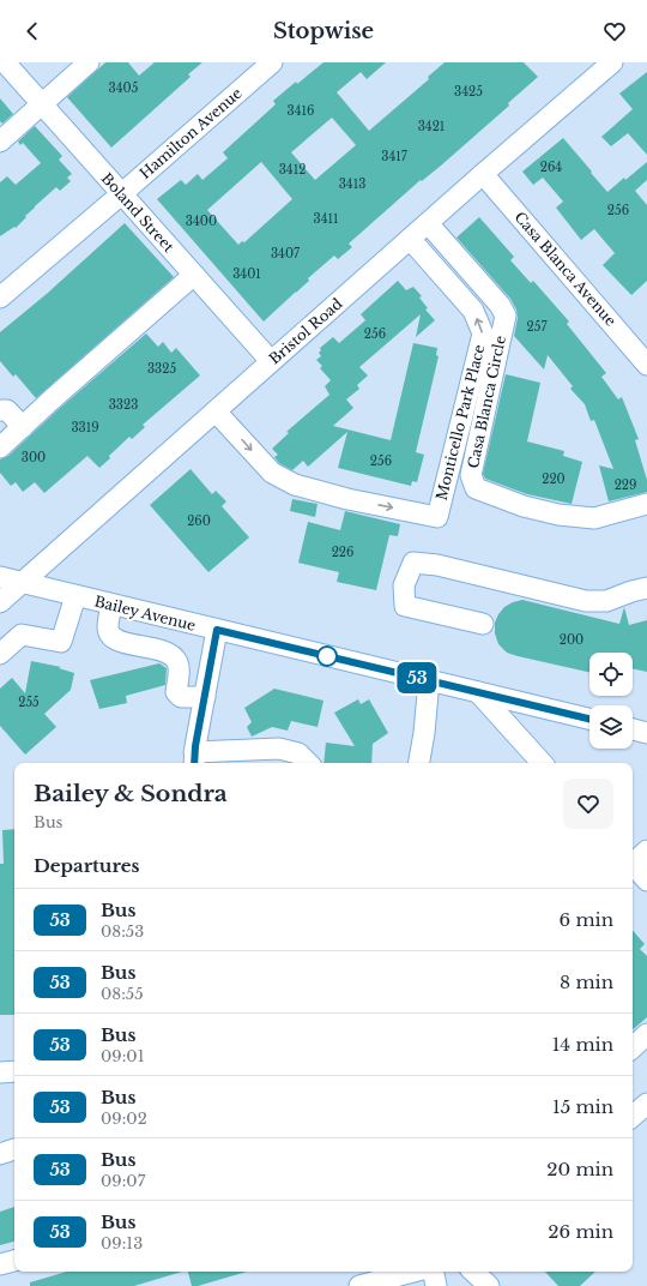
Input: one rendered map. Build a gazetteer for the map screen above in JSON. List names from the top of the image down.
{
  "streets": {
    "street": [
      "Hamilton Avenue",
      "Boland Street",
      "Casa Blanca Avenue",
      "Bristol Road",
      "Casa Blanca Circle",
      "Monticello Park Place",
      "Bailey Avenue"
    ]
  },
  "crossings": [
    ["Hamilton Avenue", "Boland Street"],
    ["Boland Street", "Bristol Road"],
    ["Casa Blanca Avenue", "Bristol Road"],
    ["Bristol Road", "Casa Blanca Circle"],
    ["Bristol Road", "Monticello Park Place"],
    ["Bristol Road", "Bailey Avenue"]
  ],
  "lines": ["bus line 53"],
  "house_numbers": [
    "3405",
    "3425",
    "3416",
    "3421",
    "3417",
    "264",
    "3412",
    "3413",
    "256",
    "3411",
    "3400",
    "3407",
    "3401",
    "257",
    "256",
    "3325",
    "3323",
    "3319",
    "300",
    "256",
    "220",
    "229",
    "260",
    "226",
    "200",
    "255"
  ],
  "page": {
    "header": "Stopwise",
    "on_map": "53",
    "heading": [
      ["Bailey & Sondra", "Bus"],
      "Departures"
    ],
    "list": [
      {
        "mark": "53",
        "name": "Bus",
        "note": "08:53",
        "value": "6 min"
      },
      {
        "mark": "53",
        "name": "Bus",
        "note": "08:55",
        "value": "8 min"
      },
      {
        "mark": "53",
        "name": "Bus",
        "note": "09:01",
        "value": "14 min"
      },
      {
        "mark": "53",
        "name": "Bus",
        "note": "09:02",
        "value": "15 min"
      },
      {
        "mark": "53",
        "name": "Bus",
        "note": "09:07",
        "value": "20 min"
      },
      {
        "mark": "53",
        "name": "Bus",
        "note": "09:13",
        "value": "26 min"
      }
    ]
  }
}
